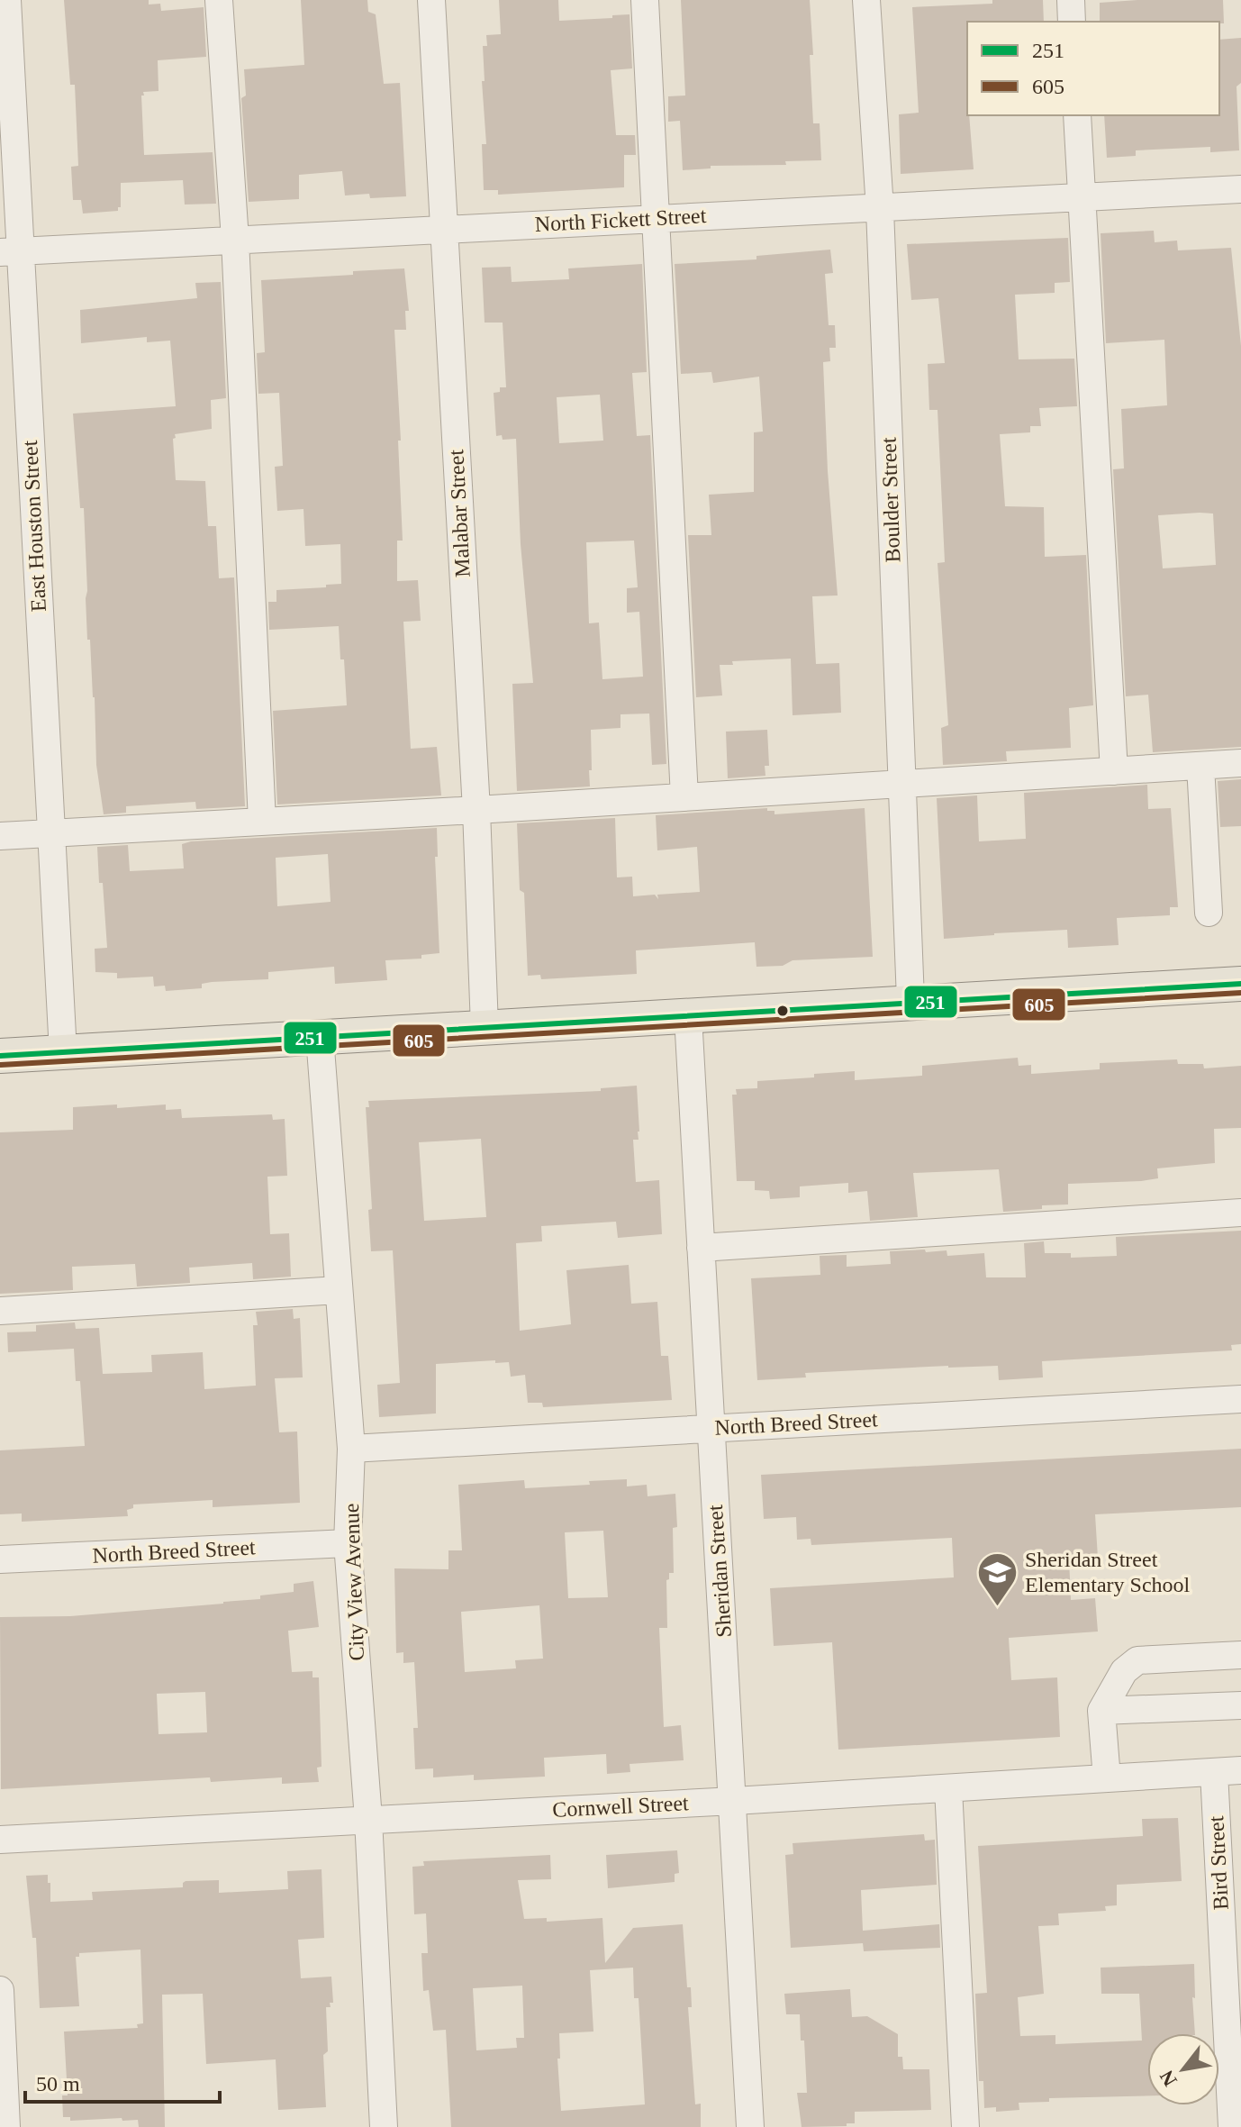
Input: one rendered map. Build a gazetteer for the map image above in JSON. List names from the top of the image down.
{
  "streets": {
    "street": [
      "North Fickett Street",
      "Boulder Street",
      "Malabar Street",
      "East Houston Street",
      "North Breed Street",
      "Sheridan Street",
      "City View Avenue",
      "Cornwell Street",
      "Bird Street"
    ]
  },
  "crossings": [
    ["North Fickett Street", "Boulder Street"],
    ["North Fickett Street", "Malabar Street"],
    ["North Fickett Street", "East Houston Street"],
    ["North Breed Street", "Sheridan Street"],
    ["North Breed Street", "City View Avenue"],
    ["Sheridan Street", "Cornwell Street"],
    ["City View Avenue", "Cornwell Street"],
    ["Cornwell Street", "Bird Street"]
  ],
  "places": {
    "school or university": ["Sheridan Street Elementary School"]
  },
  "lines": ["transit line 251", "transit line 605"],
  "legend": ["251", "605"],
  "scale_bar": "50 m",
  "north": "bottom left"
}
